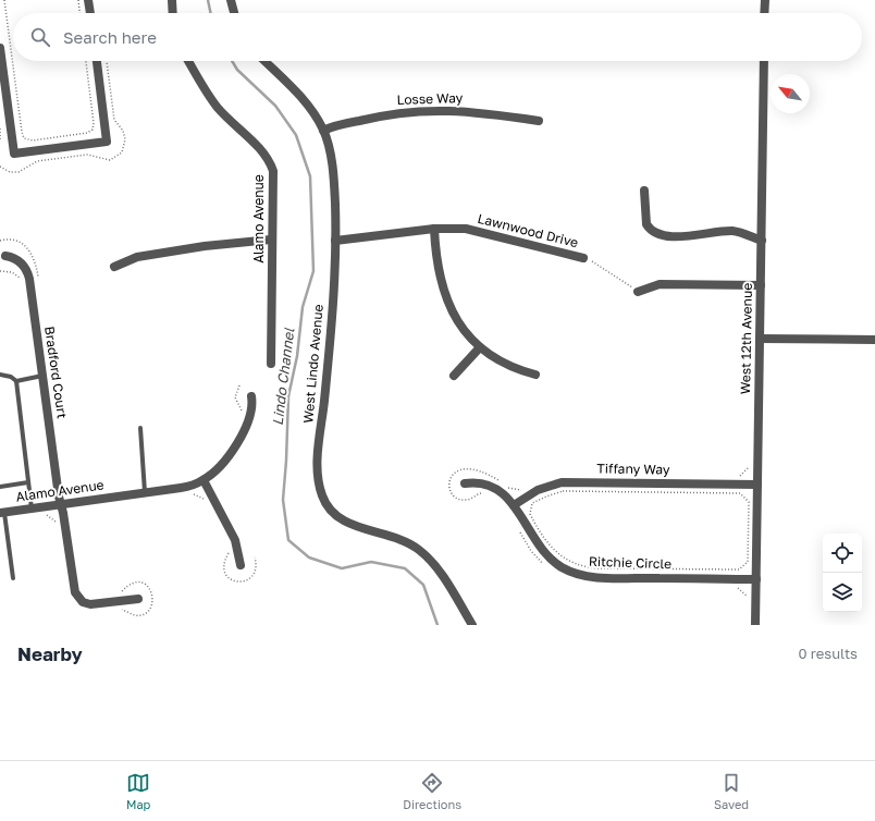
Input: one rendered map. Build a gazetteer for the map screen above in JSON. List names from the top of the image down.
{
  "streets": {
    "street": [
      "Losse Way",
      "Alamo Avenue",
      "Lawnwood Drive",
      "West 12th Avenue",
      "West Lindo Avenue",
      "Bradford Court",
      "Tiffany Way",
      "Ritchie Circle"
    ]
  },
  "crossings": [
    ["Losse Way", "West Lindo Avenue"],
    ["Alamo Avenue", "Bradford Court"],
    ["Lawnwood Drive", "West Lindo Avenue"],
    ["West 12th Avenue", "Tiffany Way"],
    ["West 12th Avenue", "Ritchie Circle"],
    ["Tiffany Way", "Ritchie Circle"]
  ],
  "water": ["Lindo Channel"],
  "north": "top left",
  "page": {
    "search": "Search here",
    "heading": ["Nearby", "0 results"],
    "nav": ["Map", "Directions", "Saved"]
  }
}
